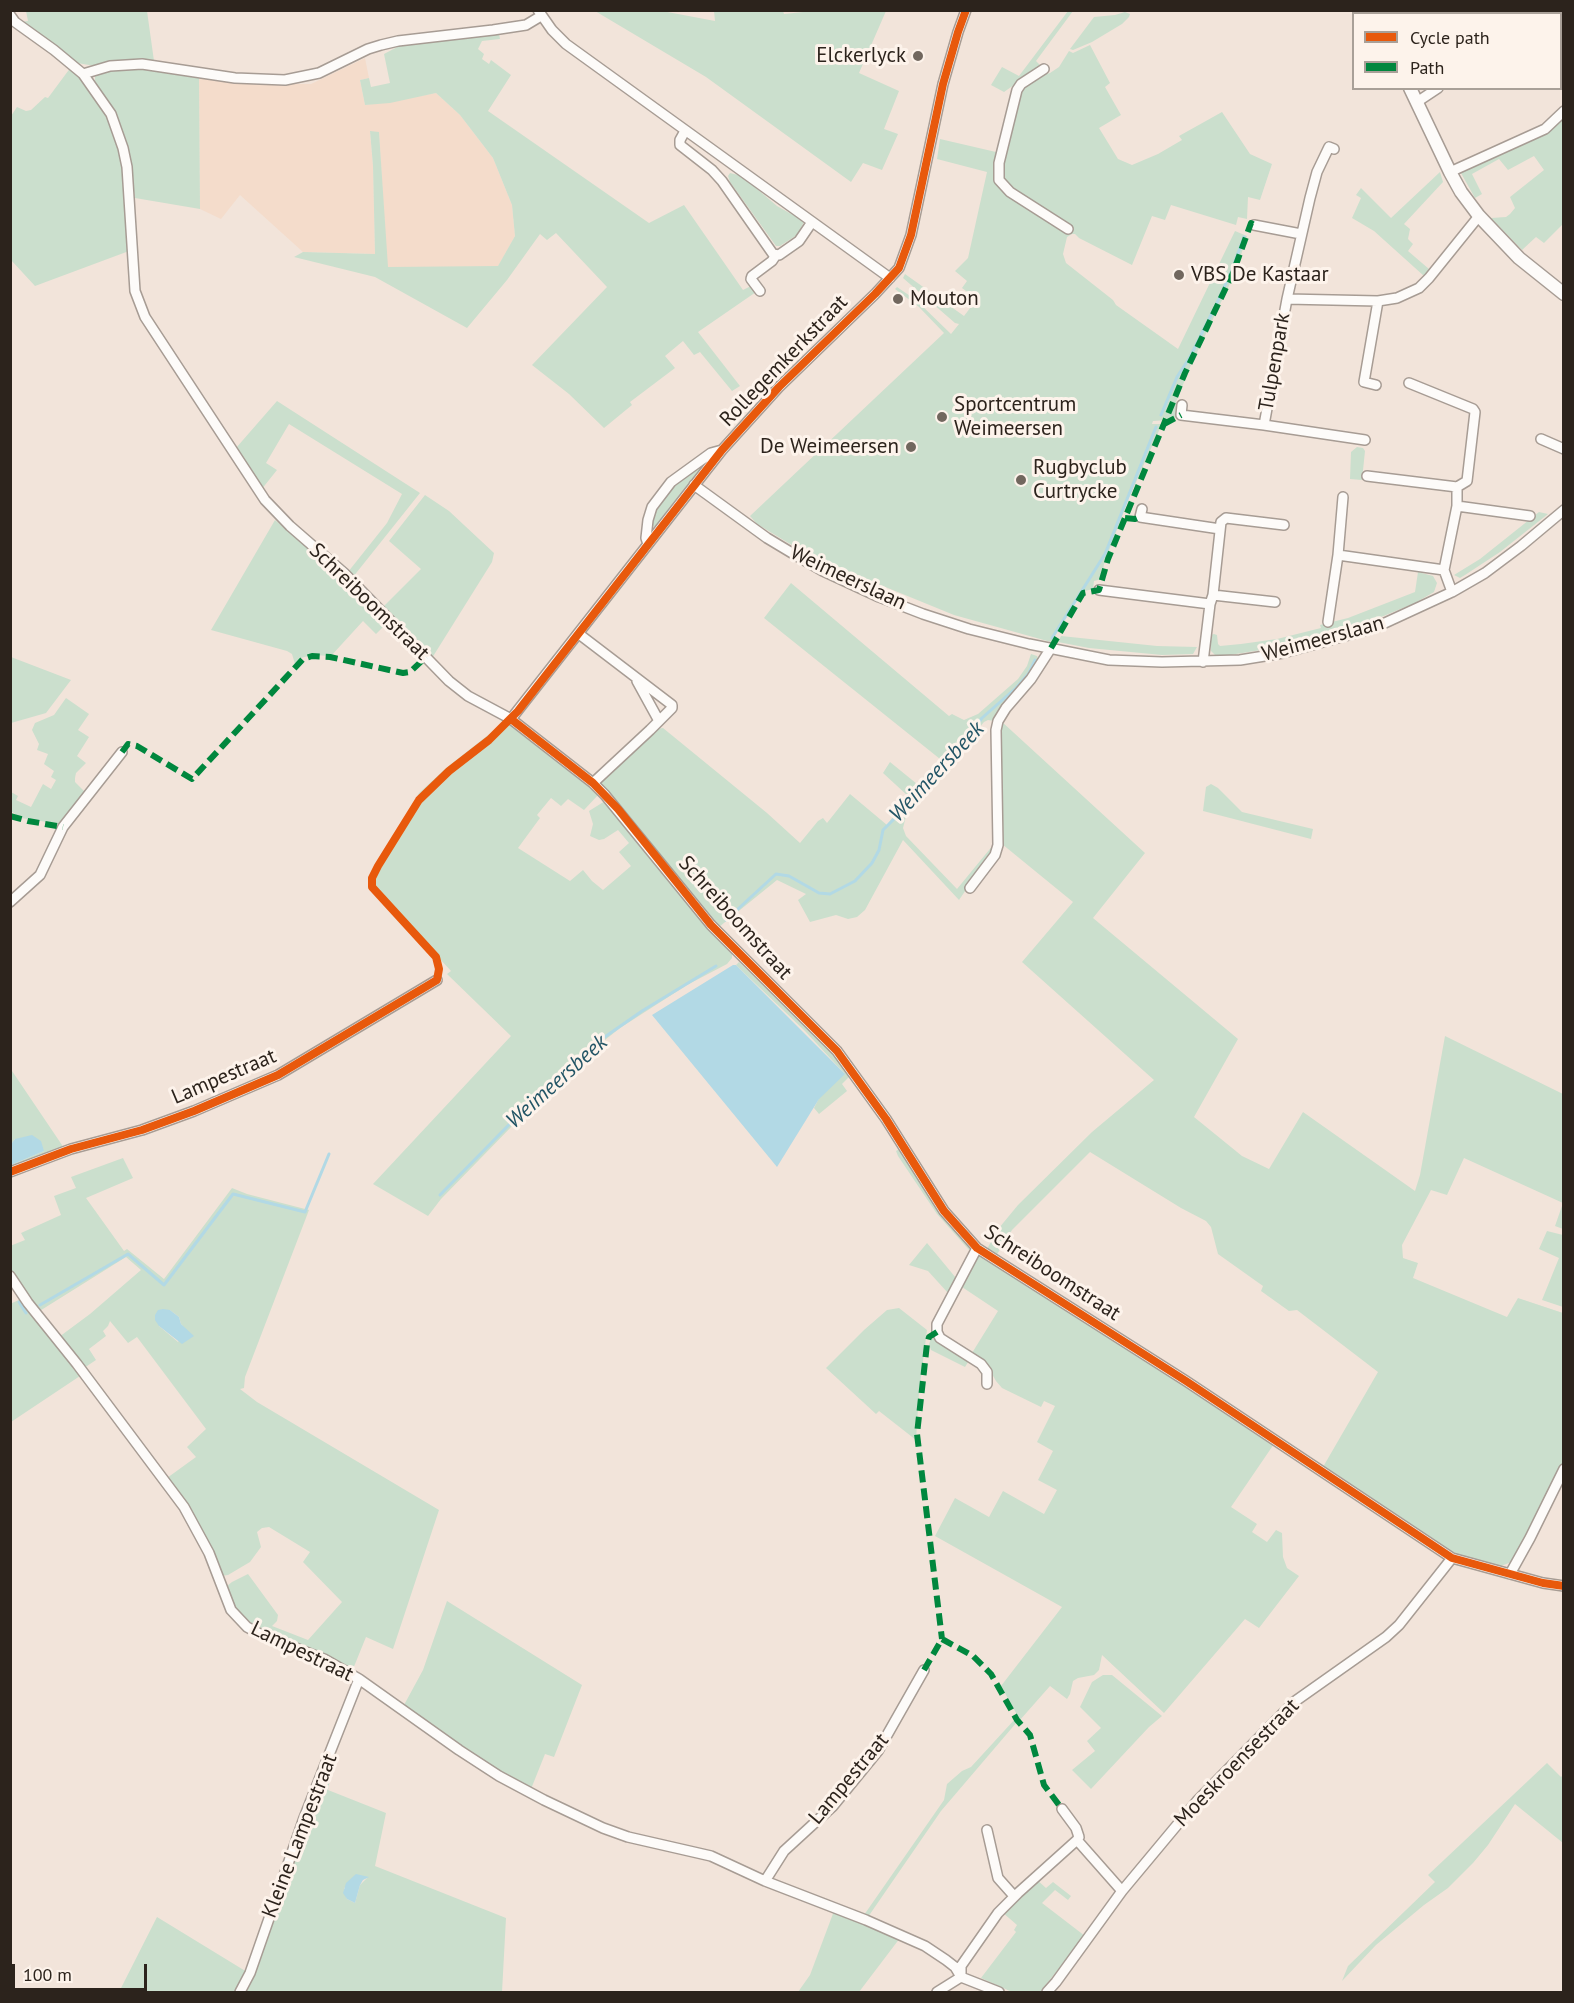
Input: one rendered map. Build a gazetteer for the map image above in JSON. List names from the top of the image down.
{
  "streets": {
    "street": [
      "Rollegemkerkstraat",
      "Tulpenpark",
      "Weimeerslaan",
      "Schreiboomstraat",
      "Lampestraat",
      "Moeskroensestraat",
      "Kleine Lampestraat"
    ]
  },
  "crossings": [
    ["Rollegemkerkstraat", "Weimeerslaan"],
    ["Rollegemkerkstraat", "Schreiboomstraat"],
    ["Schreiboomstraat", "Moeskroensestraat"],
    ["Lampestraat", "Kleine Lampestraat"]
  ],
  "water": ["Weimeersbeek"],
  "places": [
    "Elckerlyck",
    "VBS De Kastaar",
    "Mouton",
    "Sportcentrum Weimeersen",
    "De Weimeersen",
    "Rugbyclub Curtrycke"
  ],
  "legend": ["Cycle path", "Path"],
  "scale_bar": "100 m"
}
